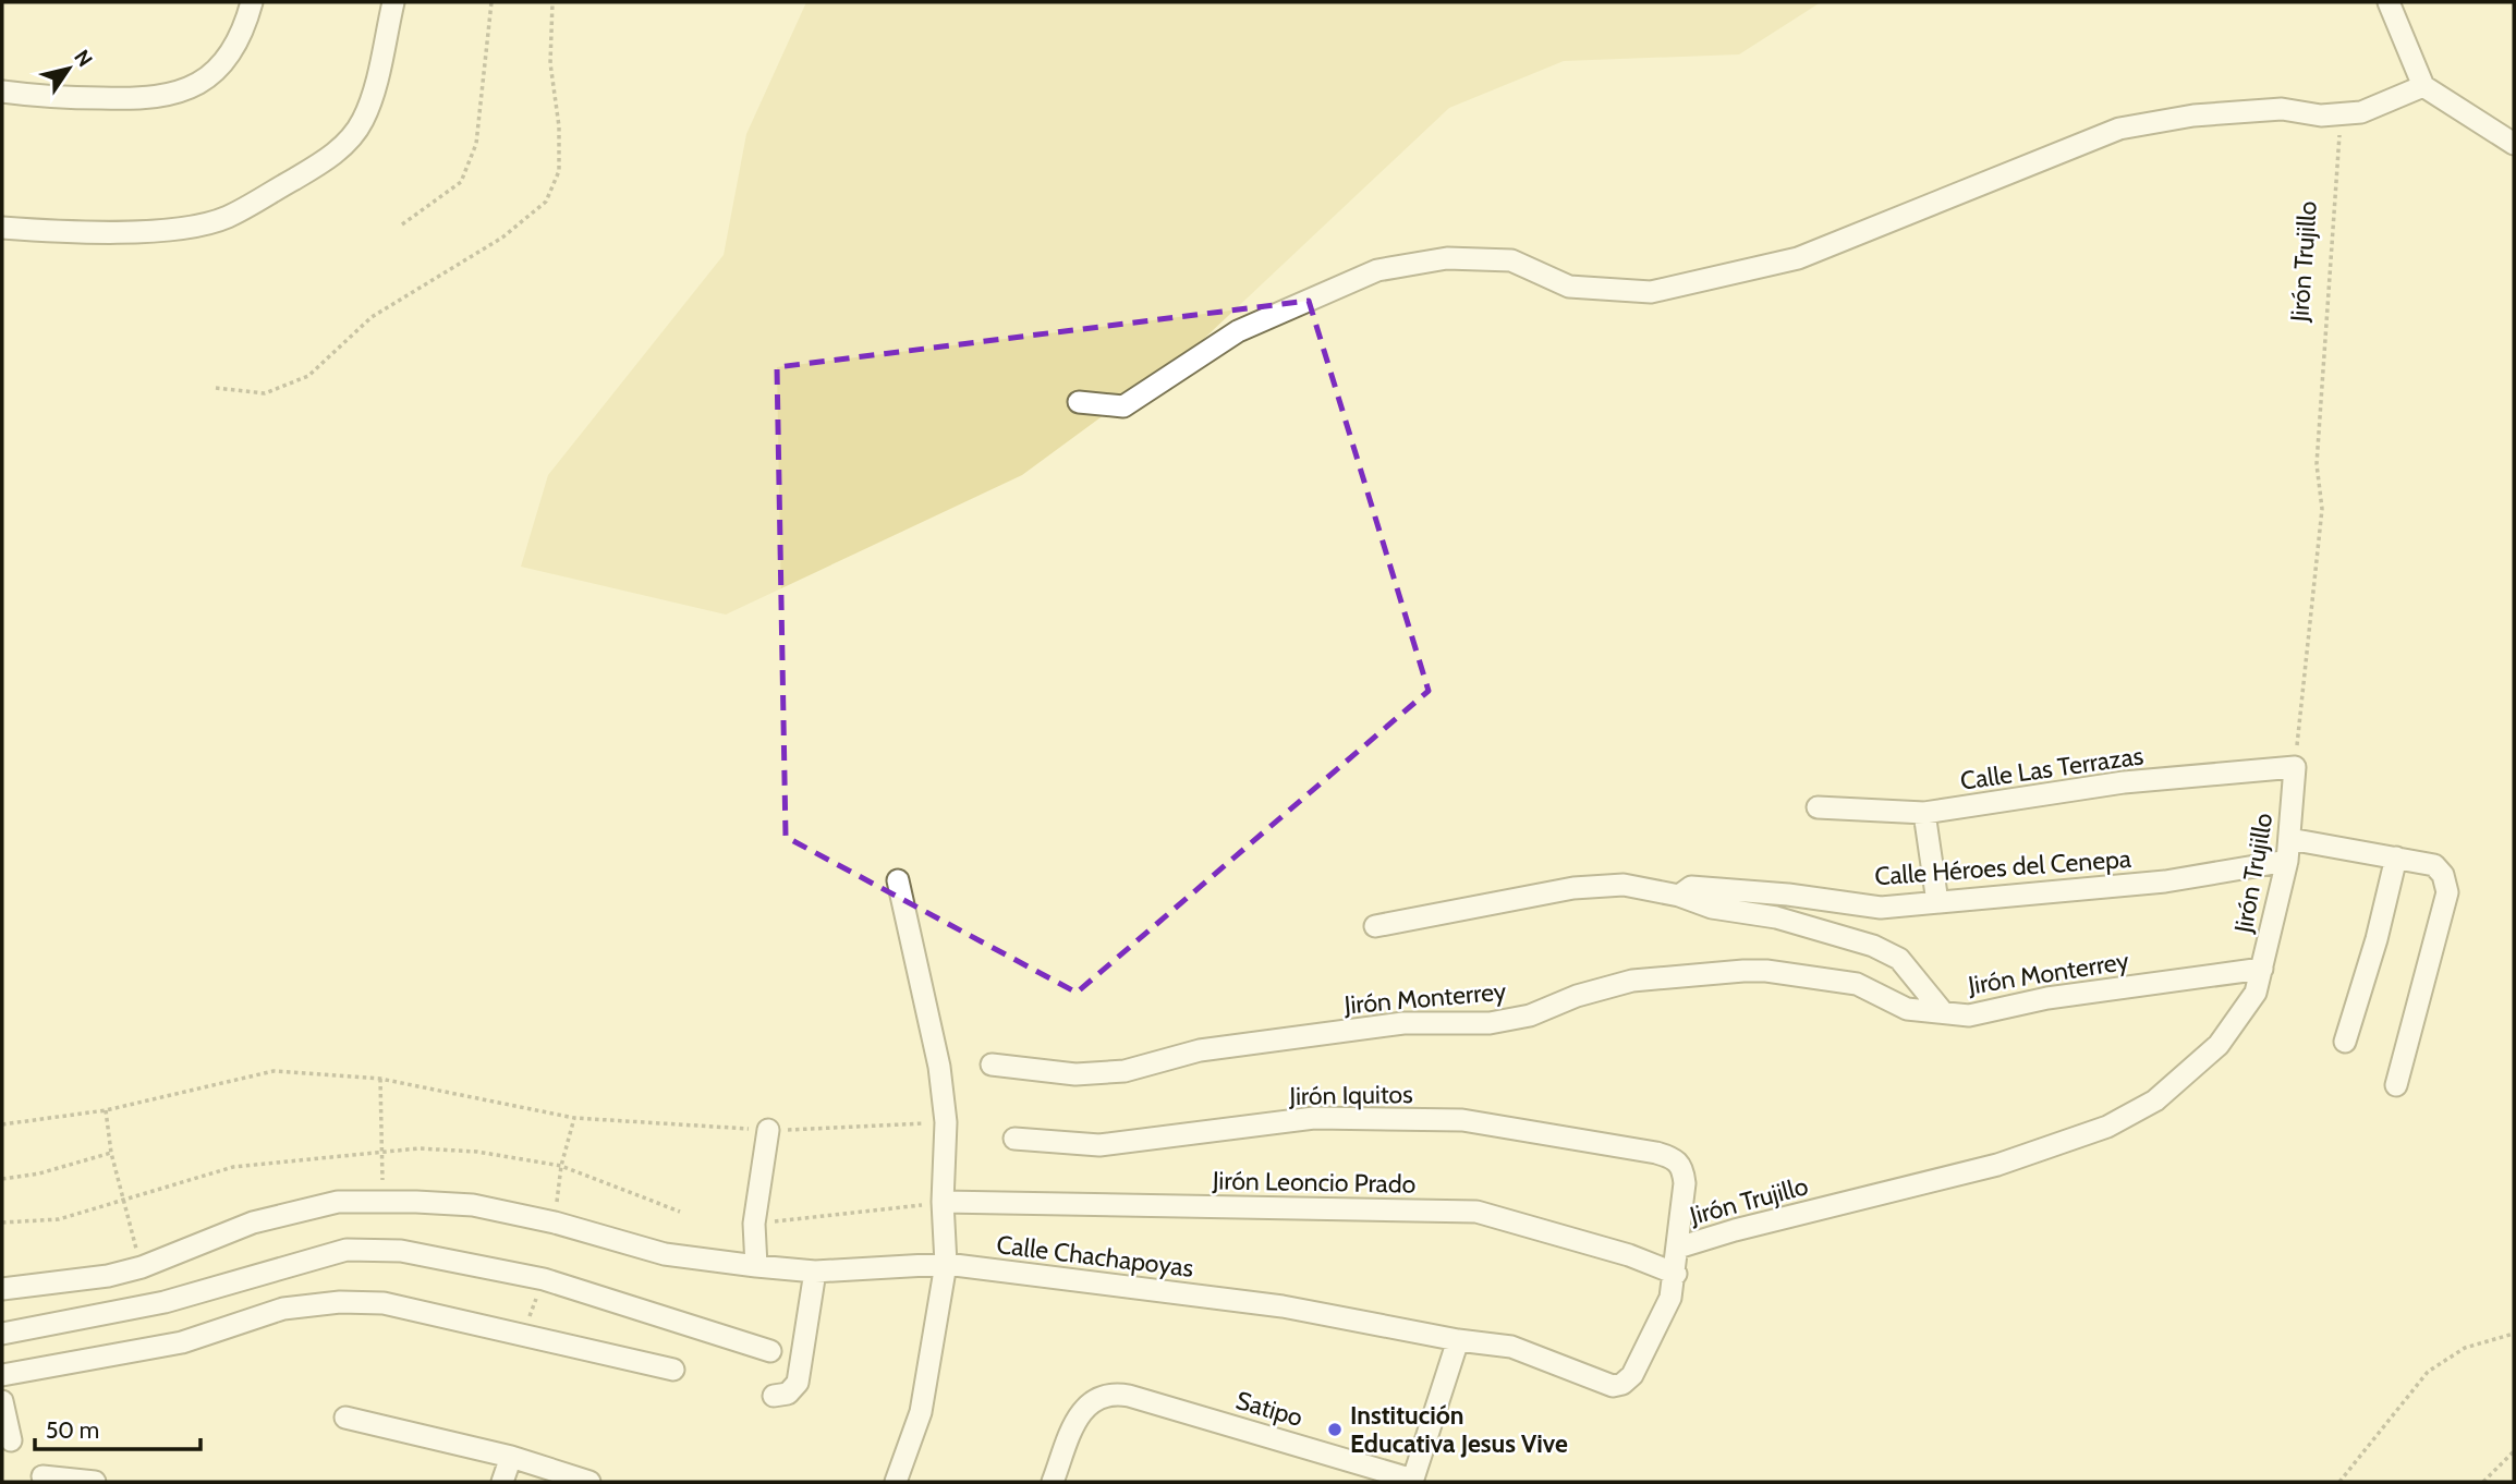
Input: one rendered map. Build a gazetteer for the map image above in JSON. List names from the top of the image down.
{
  "streets": {
    "street": [
      "Jirón Trujillo",
      "Calle Las Terrazas",
      "Calle Héroes del Cenepa",
      "Jirón Monterrey",
      "Jirón Iquitos",
      "Jirón Leoncio Prado",
      "Calle Chachapoyas",
      "Satipo"
    ]
  },
  "crossings": [
    ["Jirón Trujillo", "Calle Las Terrazas"],
    ["Jirón Trujillo", "Calle Héroes del Cenepa"],
    ["Jirón Trujillo", "Jirón Monterrey"],
    ["Jirón Trujillo", "Jirón Iquitos"],
    ["Jirón Trujillo", "Jirón Leoncio Prado"],
    ["Jirón Trujillo", "Calle Chachapoyas"],
    ["Calle Héroes del Cenepa", "Jirón Monterrey"]
  ],
  "places": ["Institución Educativa Jesus Vive"],
  "scale_bar": "50 m",
  "north": "top right"
}
